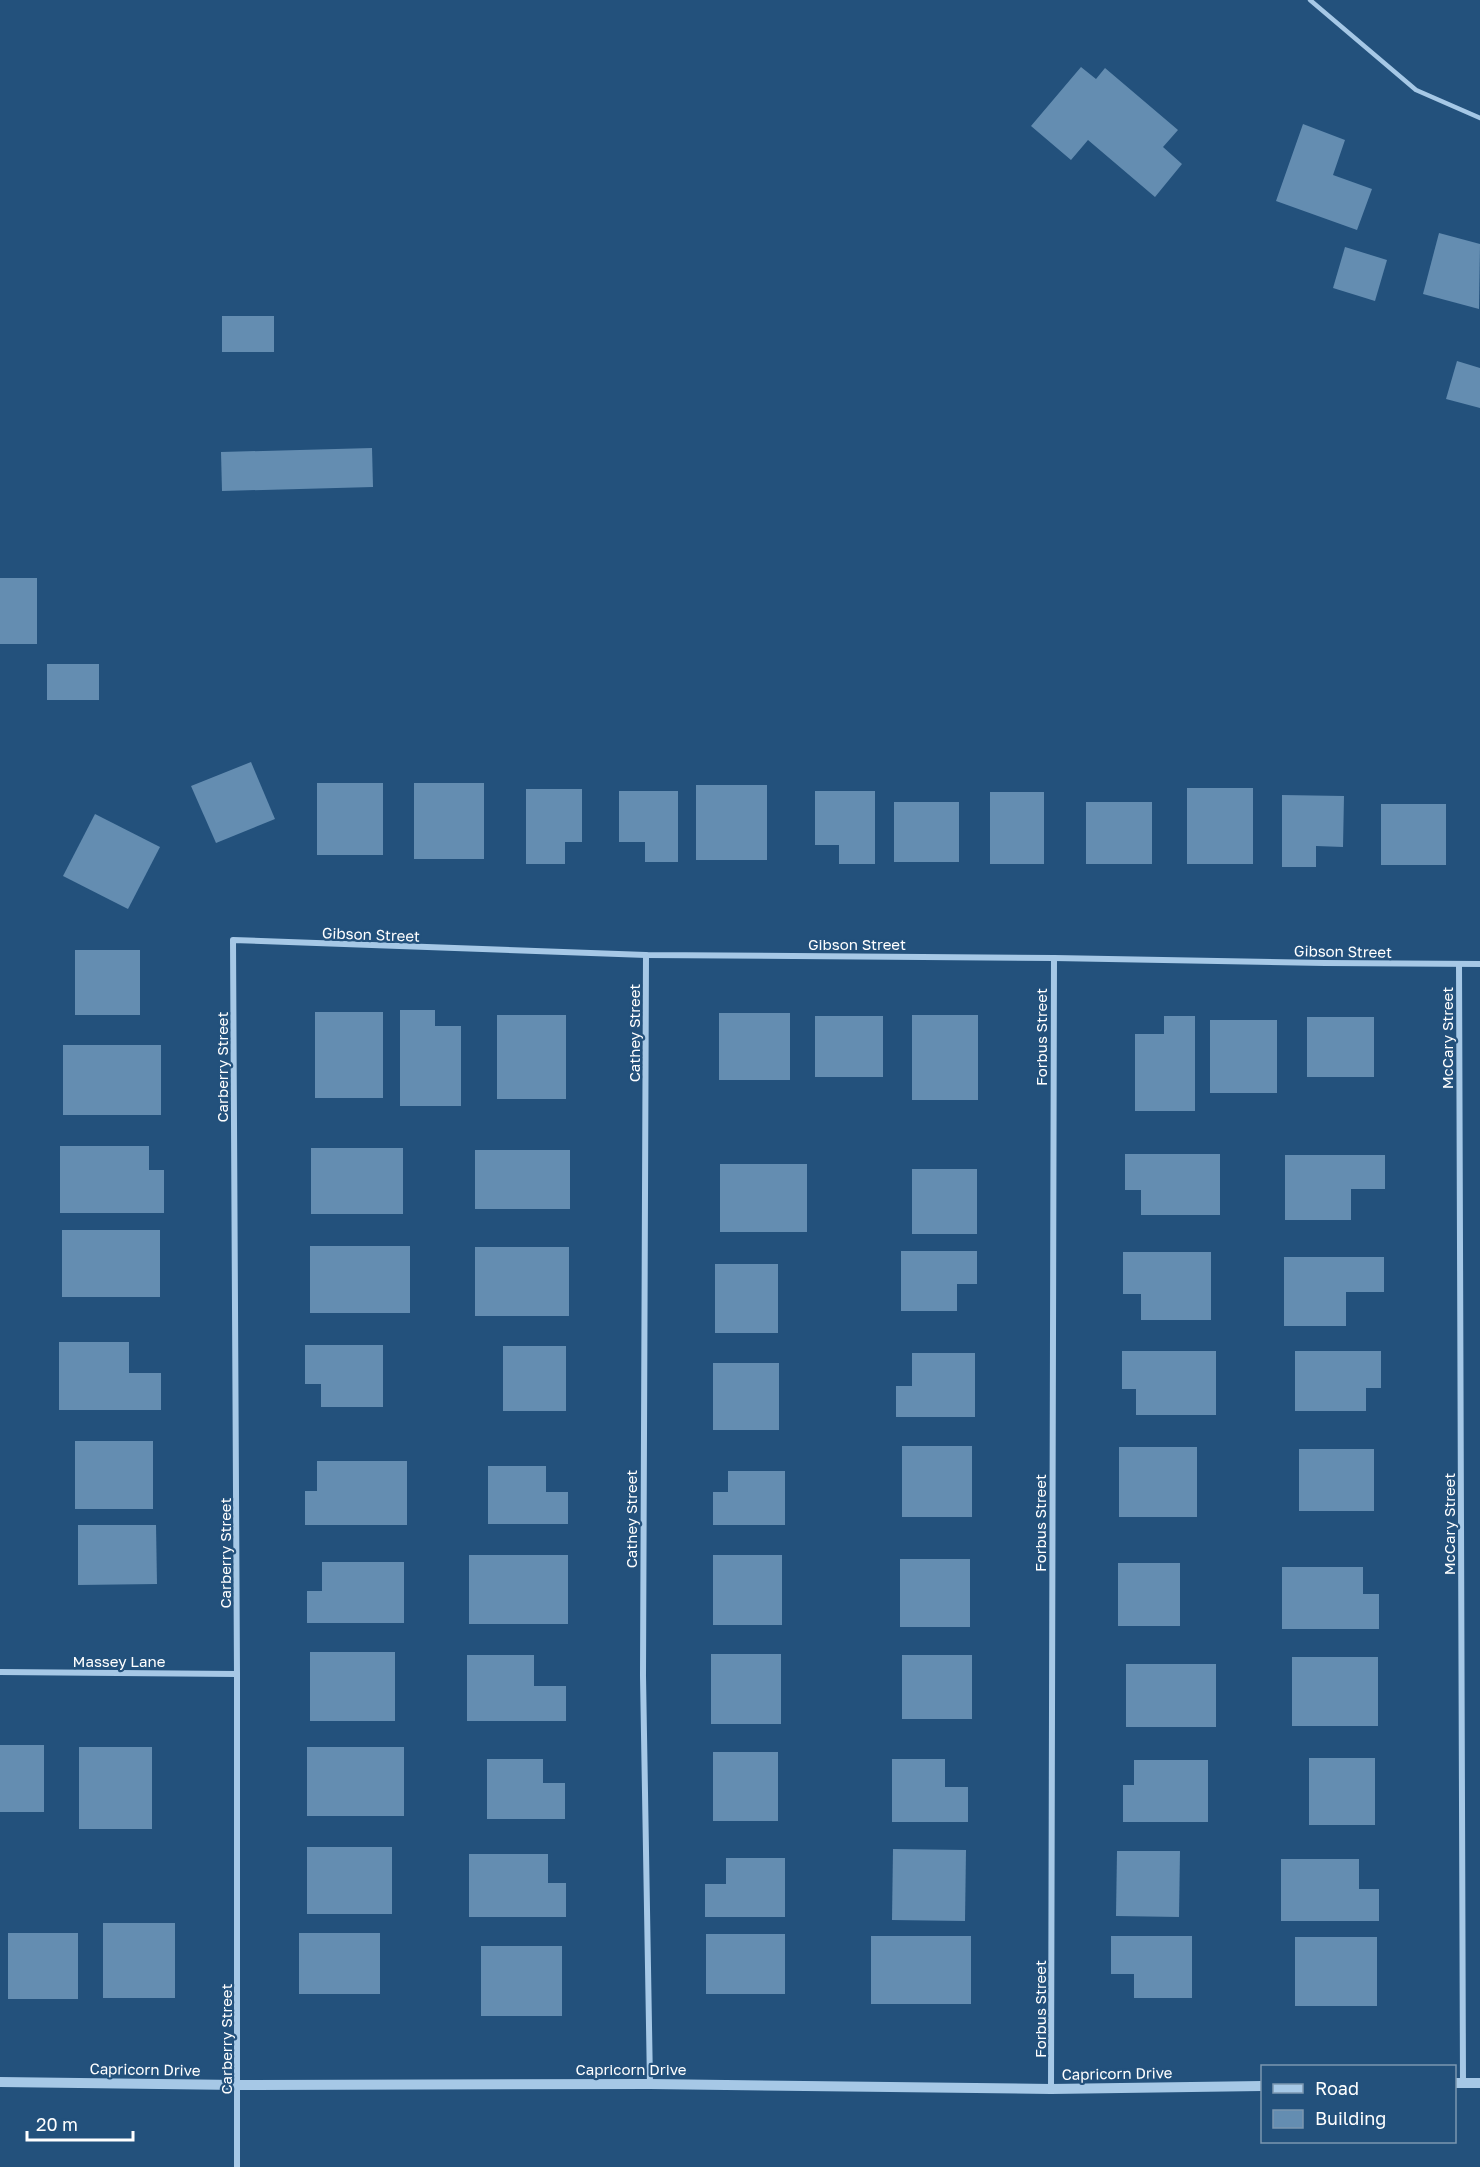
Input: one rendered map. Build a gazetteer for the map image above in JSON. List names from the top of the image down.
{
  "streets": {
    "street": [
      "Gibson Street",
      "Cathey Street",
      "Forbus Street",
      "McCary Street",
      "Carberry Street",
      "Massey Lane",
      "Capricorn Drive"
    ]
  },
  "crossings": [
    ["Gibson Street", "Cathey Street"],
    ["Gibson Street", "Forbus Street"],
    ["Gibson Street", "McCary Street"],
    ["Gibson Street", "Carberry Street"],
    ["Cathey Street", "Capricorn Drive"],
    ["Forbus Street", "Capricorn Drive"],
    ["Carberry Street", "Massey Lane"],
    ["Carberry Street", "Capricorn Drive"]
  ],
  "legend": ["Road", "Building"],
  "scale_bar": "20 m"
}
